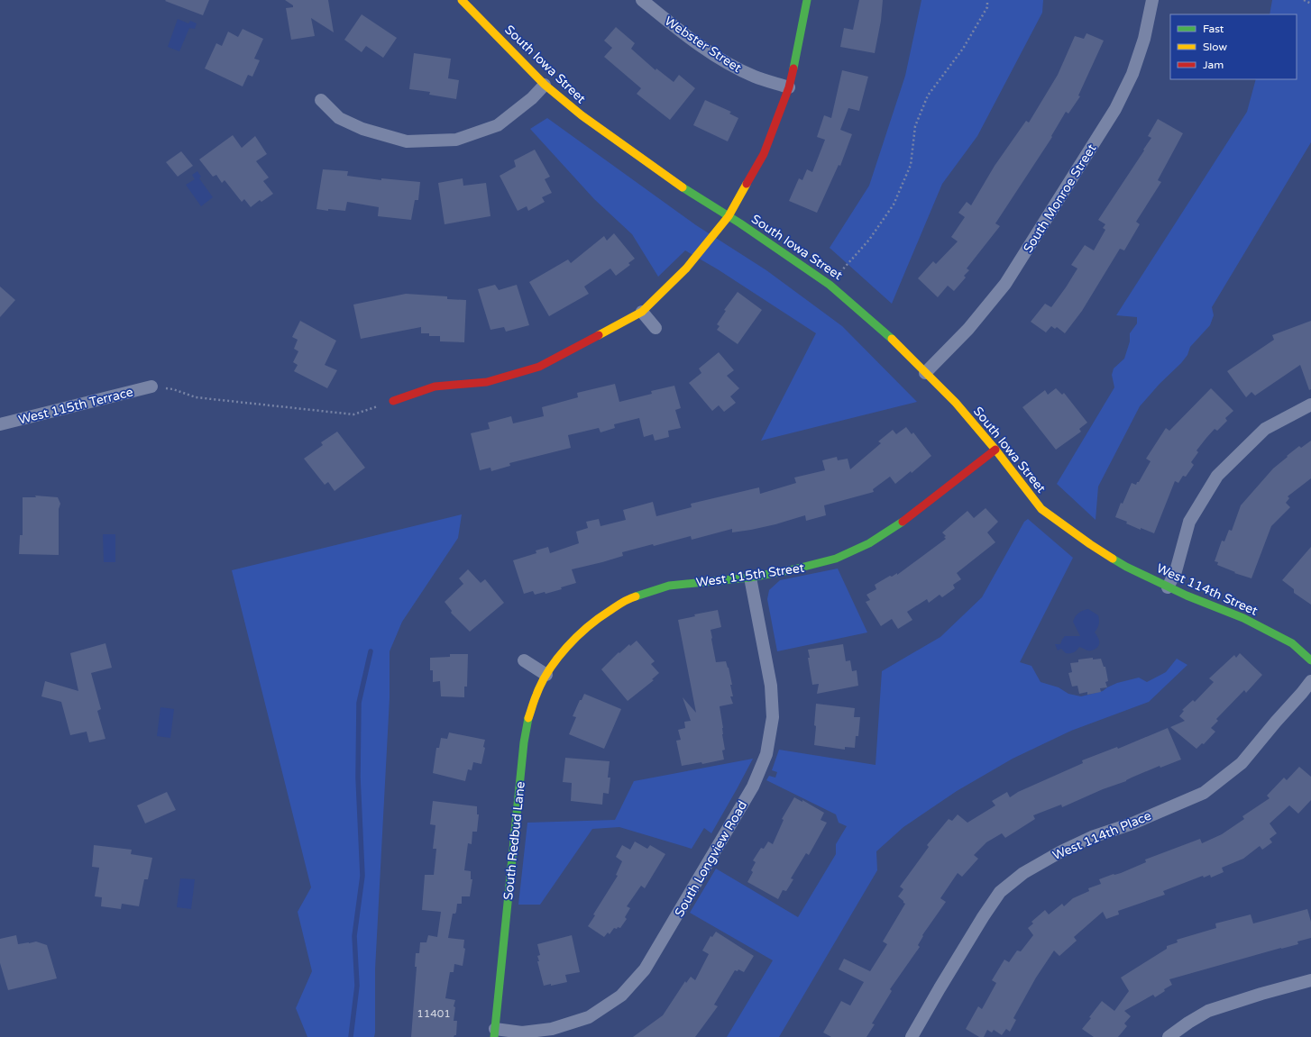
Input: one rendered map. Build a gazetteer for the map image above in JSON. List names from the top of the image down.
{
  "streets": {
    "street": [
      "Webster Street",
      "South Iowa Street",
      "South Monroe Street",
      "West 115th Terrace",
      "West 115th Street",
      "West 114th Street",
      "West 114th Place",
      "South Redbud Lane",
      "South Longview Road"
    ]
  },
  "crossings": [
    ["South Iowa Street", "South Monroe Street"],
    ["South Iowa Street", "West 115th Street"],
    ["South Iowa Street", "West 114th Street"],
    ["West 115th Street", "South Redbud Lane"],
    ["West 115th Street", "South Longview Road"],
    ["South Redbud Lane", "South Longview Road"]
  ],
  "house_numbers": ["11401"],
  "legend": ["Fast", "Slow", "Jam"]
}
